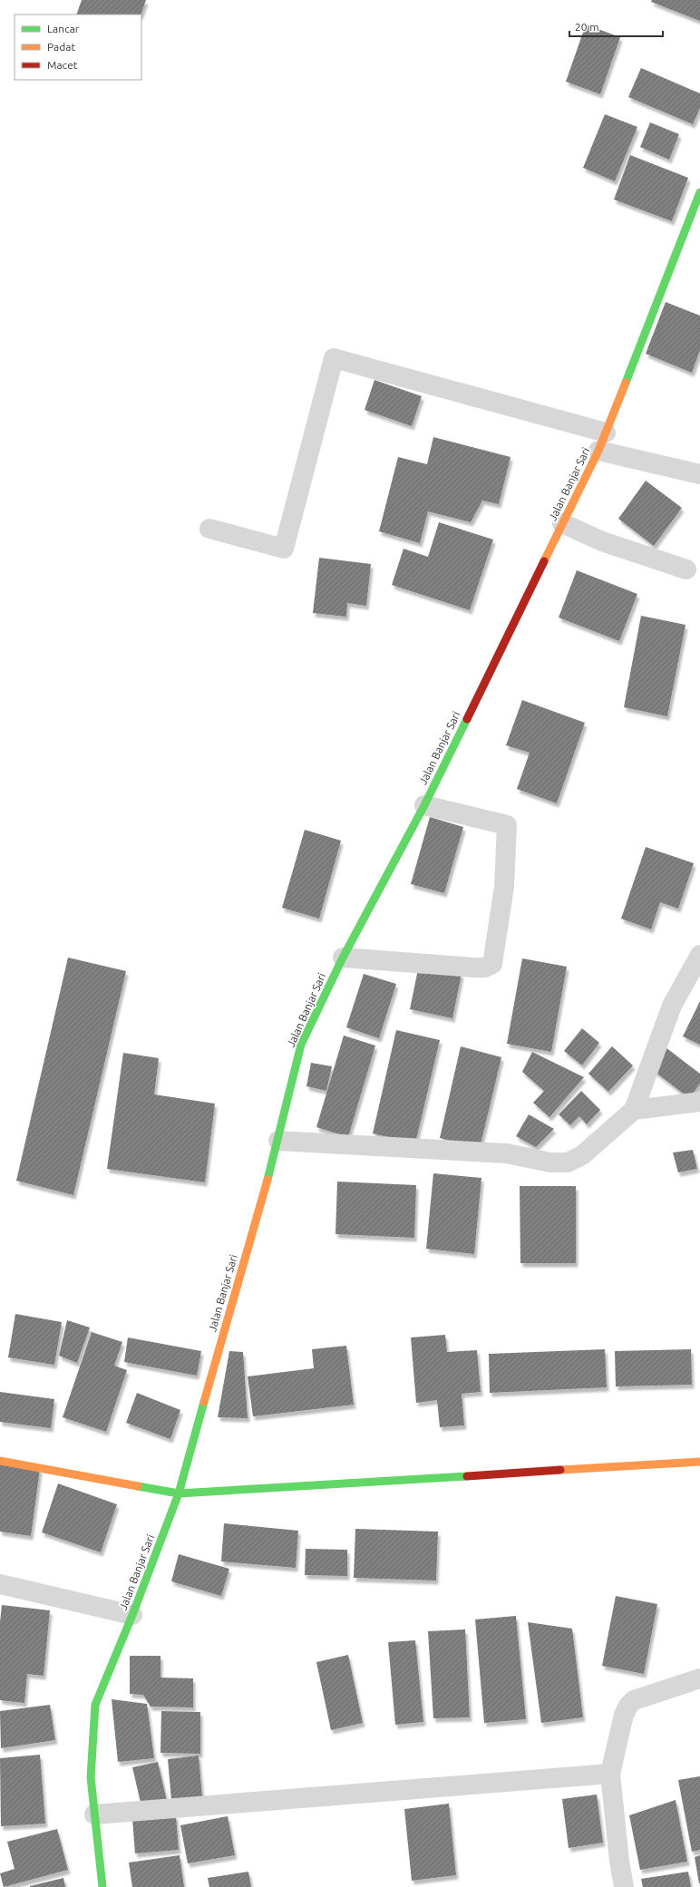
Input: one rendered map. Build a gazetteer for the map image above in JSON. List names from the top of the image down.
{
  "streets": {
    "street": ["Jalan Banjar Sari"]
  },
  "legend": ["Lancar", "Padat", "Macet"],
  "scale_bar": "20 m"
}
